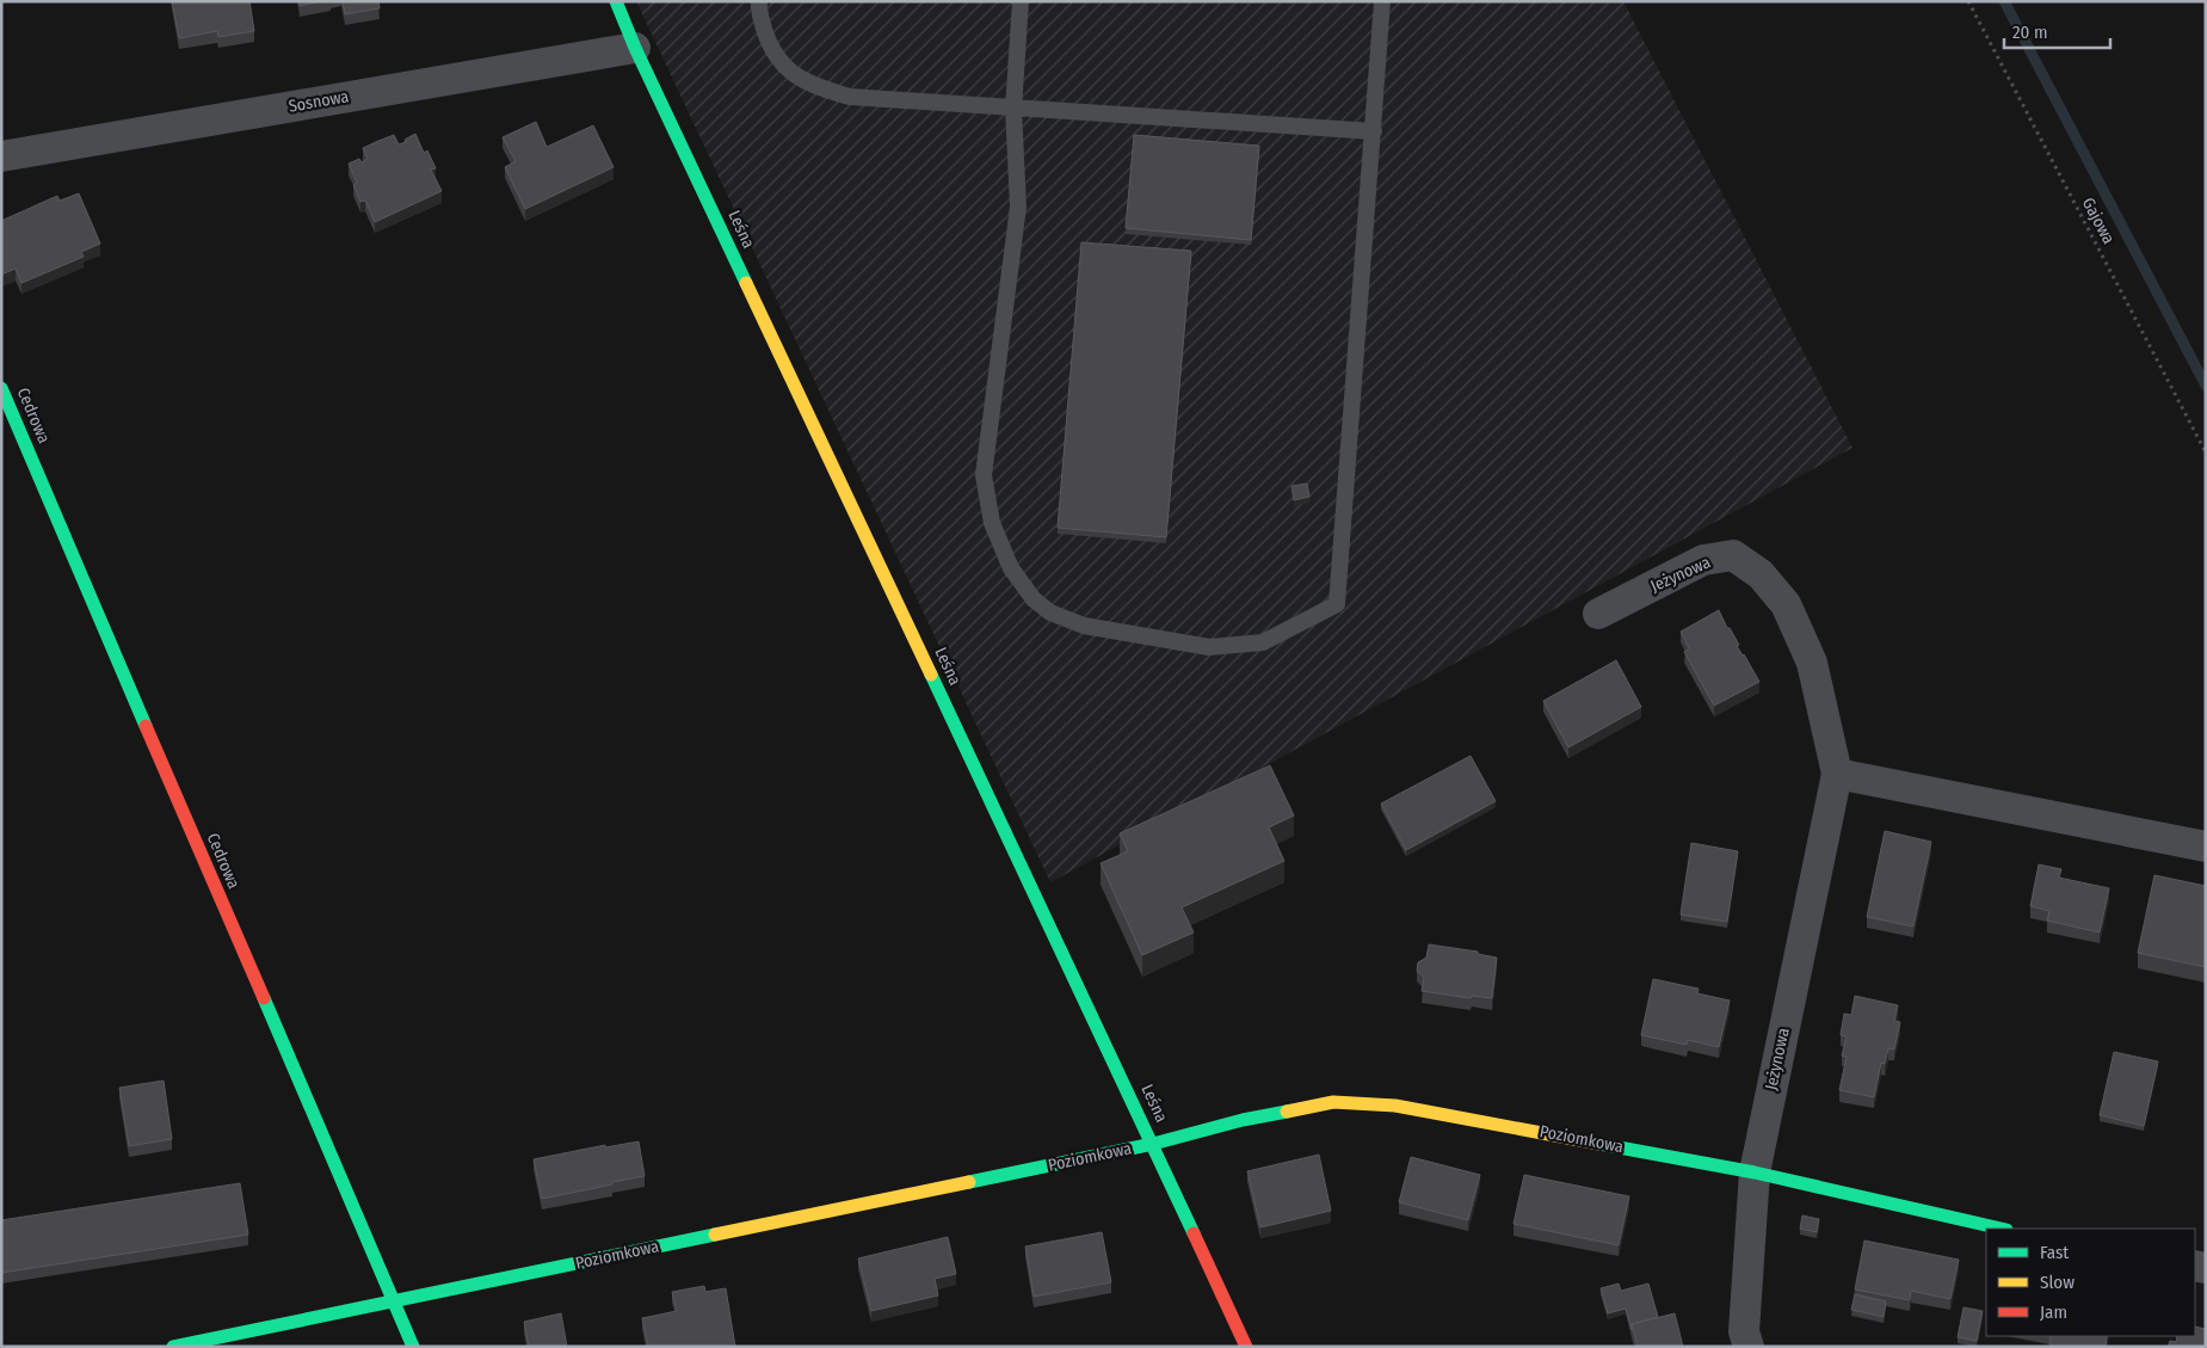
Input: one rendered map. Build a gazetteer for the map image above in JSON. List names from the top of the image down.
{
  "streets": {
    "street": [
      "Sosnowa",
      "Leśna",
      "Cedrowa",
      "Jeżynowa",
      "Poziomkowa"
    ],
    "path": ["Gajowa"]
  },
  "crossings": [
    ["Sosnowa", "Leśna"],
    ["Leśna", "Poziomkowa"],
    ["Cedrowa", "Poziomkowa"],
    ["Jeżynowa", "Poziomkowa"]
  ],
  "legend": ["Fast", "Slow", "Jam"],
  "scale_bar": "20 m"
}
